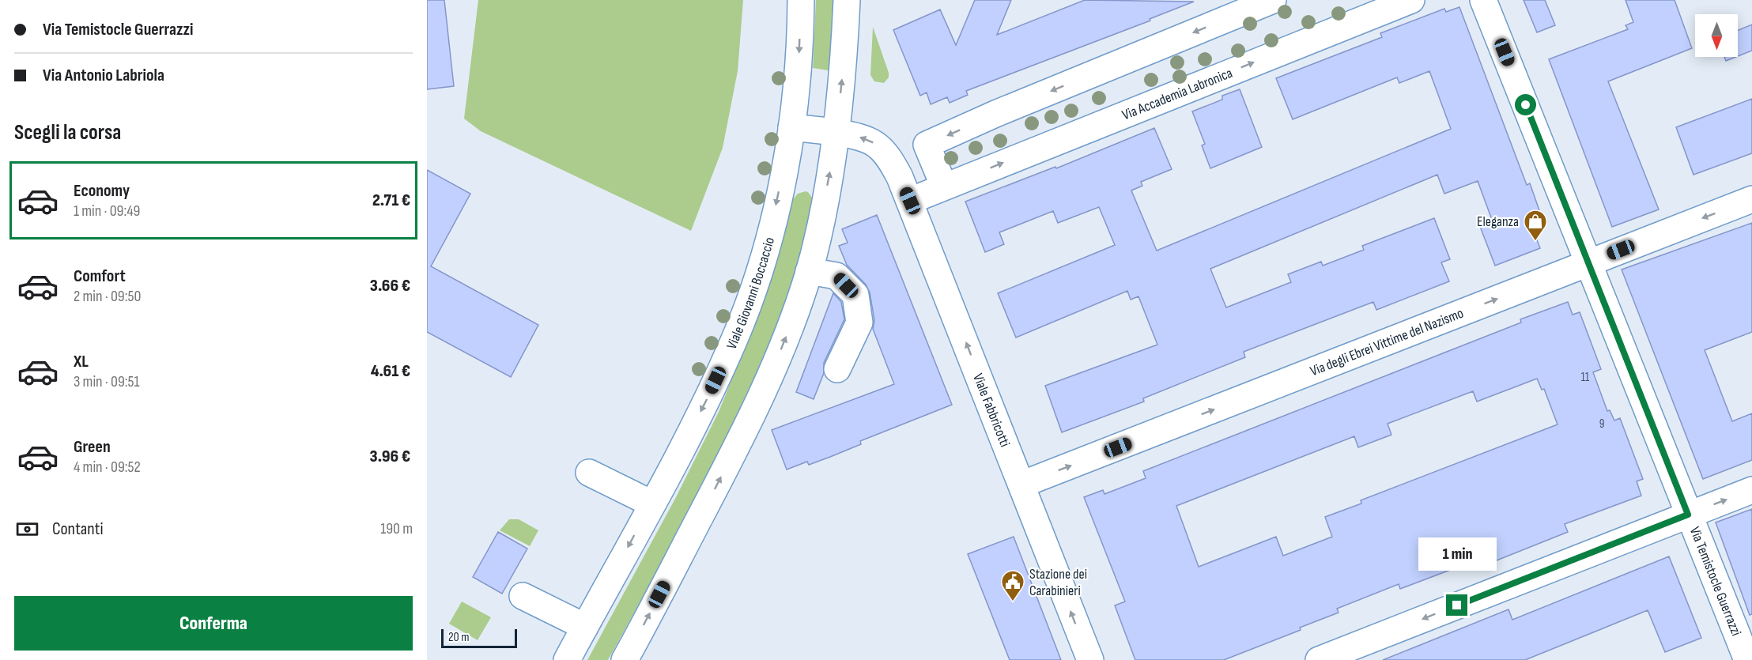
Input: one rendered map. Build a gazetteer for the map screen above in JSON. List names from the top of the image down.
{
  "streets": {
    "street": [
      "Via Accademia Labronica",
      "Viale Giovanni Boccaccio",
      "Via degli Ebrei Vittime del Nazismo",
      "Viale Fabbricotti",
      "Via Temistocle Guerrazzi"
    ]
  },
  "crossings": [
    ["Via Accademia Labronica", "Viale Fabbricotti"],
    ["Viale Giovanni Boccaccio", "Viale Fabbricotti"],
    ["Via degli Ebrei Vittime del Nazismo", "Viale Fabbricotti"],
    ["Via degli Ebrei Vittime del Nazismo", "Via Temistocle Guerrazzi"]
  ],
  "one_way": ["Viale Fabbricotti"],
  "places": {
    "shop": ["Eleganza"],
    "public building": ["Stazione dei Carabinieri"]
  },
  "house_numbers": ["11", "9"],
  "scale_bar": "20 m",
  "north": "bottom",
  "page": {
    "banner": ["Via Temistocle Guerrazzi", "Via Antonio Labriola"],
    "heading": "Scegli la corsa",
    "list": [
      {
        "name": "Economy",
        "note": "1 min · 09:49",
        "value": "2.71 €"
      },
      {
        "name": "Comfort",
        "note": "2 min · 09:50",
        "value": "3.66 €"
      },
      {
        "name": "XL",
        "note": "3 min · 09:51",
        "value": "4.61 €"
      },
      {
        "name": "Green",
        "note": "4 min · 09:52",
        "value": "3.96 €"
      }
    ],
    "pay": ["Contanti", "190 m"],
    "bubble": "1 min",
    "buttons": "Conferma",
    "scale": "20 m"
  }
}
